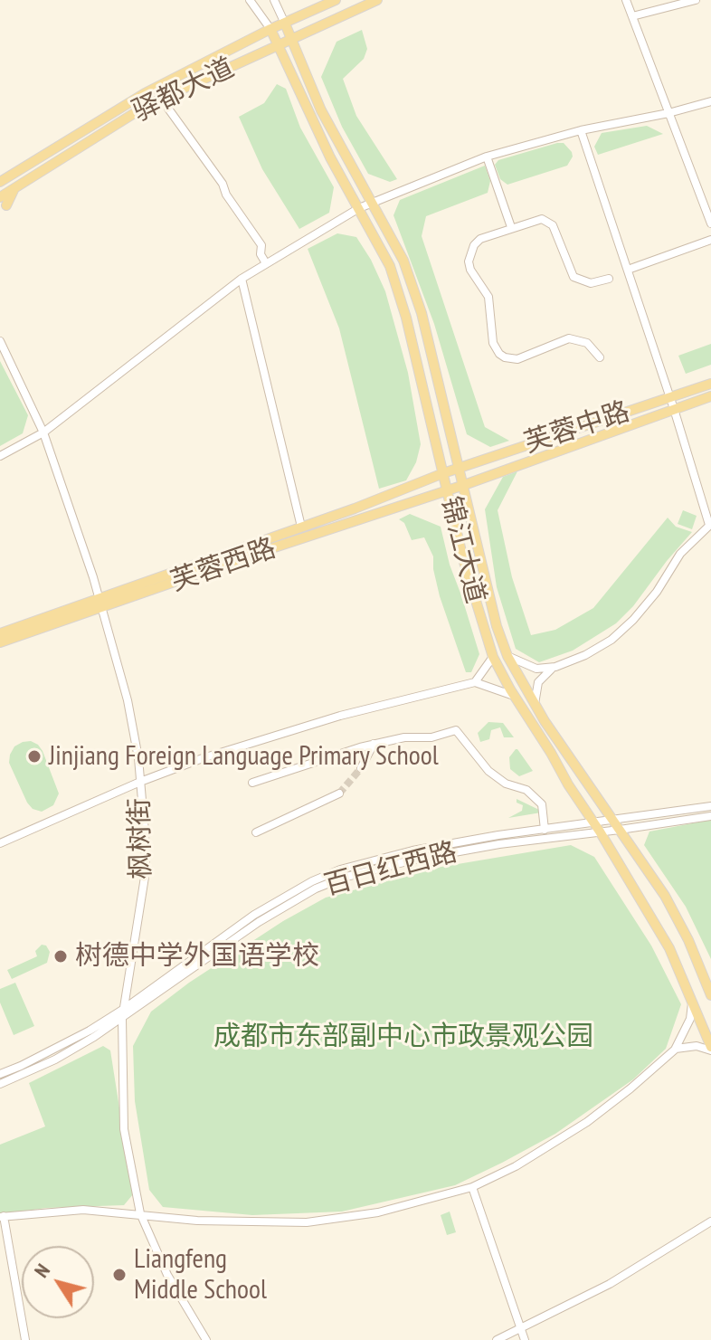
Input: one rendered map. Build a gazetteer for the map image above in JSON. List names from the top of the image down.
{
  "streets": {
    "main road": [
      "驿都大道",
      "芙蓉中路",
      "锦江大道",
      "芙蓉西路"
    ],
    "street": ["枫树街", "百日红西路"]
  },
  "crossings": [
    ["驿都大道", "锦江大道"],
    ["芙蓉中路", "锦江大道"],
    ["芙蓉中路", "芙蓉西路"],
    ["锦江大道", "芙蓉西路"],
    ["锦江大道", "百日红西路"],
    ["芙蓉西路", "枫树街"],
    ["枫树街", "百日红西路"]
  ],
  "parks": ["成都市东部副中心市政景观公园"],
  "places": ["Jinjiang Foreign Language Primary School", "树德中学外国语学校", "Liangfeng Middle School"],
  "north": "top left"
}
